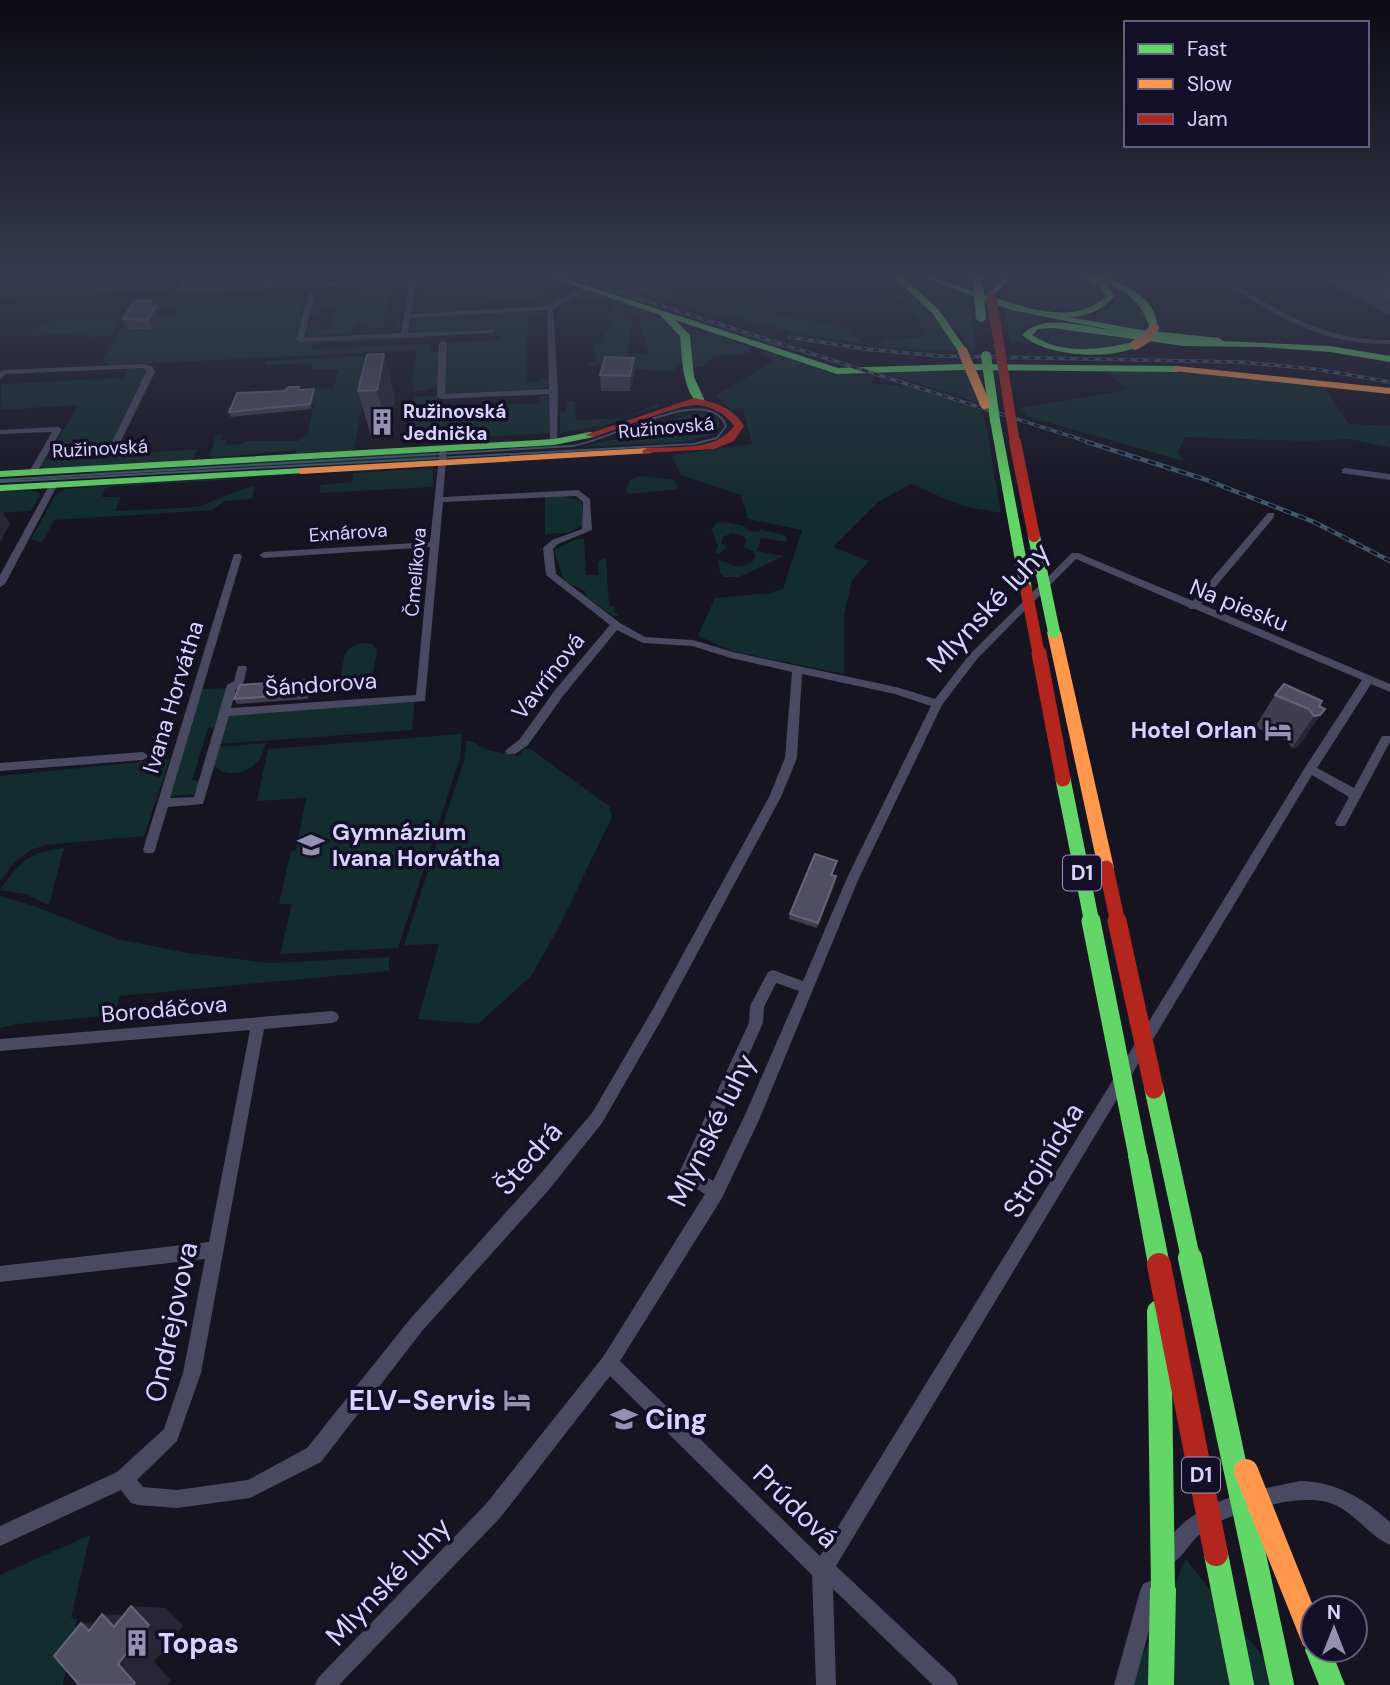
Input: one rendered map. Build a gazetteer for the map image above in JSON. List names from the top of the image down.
{
  "streets": {
    "main road": ["Ružinovská", "D1"],
    "street": [
      "Exnárova",
      "Čmelíkova",
      "Na piesku",
      "Mlynské luhy",
      "Vavrínová",
      "Šándorova",
      "Ivana Horvátha",
      "Borodáčova",
      "Štedrá",
      "Strojnícka",
      "Ondrejovova",
      "Prúdová"
    ]
  },
  "crossings": [
    ["Ružinovská", "Čmelíkova"],
    ["Exnárova", "Čmelíkova"],
    ["Čmelíkova", "Šándorova"],
    ["Na piesku", "Mlynské luhy"],
    ["Na piesku", "Strojnícka"],
    ["Mlynské luhy", "Prúdová"],
    ["Borodáčova", "Ondrejovova"],
    ["Štedrá", "Ondrejovova"],
    ["Strojnícka", "Prúdová"]
  ],
  "places": {
    "building": ["Ružinovská Jednička", "Topas"],
    "hotel": ["Hotel Orlan", "ELV-Servis"],
    "school or university": ["Gymnázium Ivana Horvátha", "Cing"]
  },
  "legend": ["Fast", "Slow", "Jam"],
  "north": "top"
}
